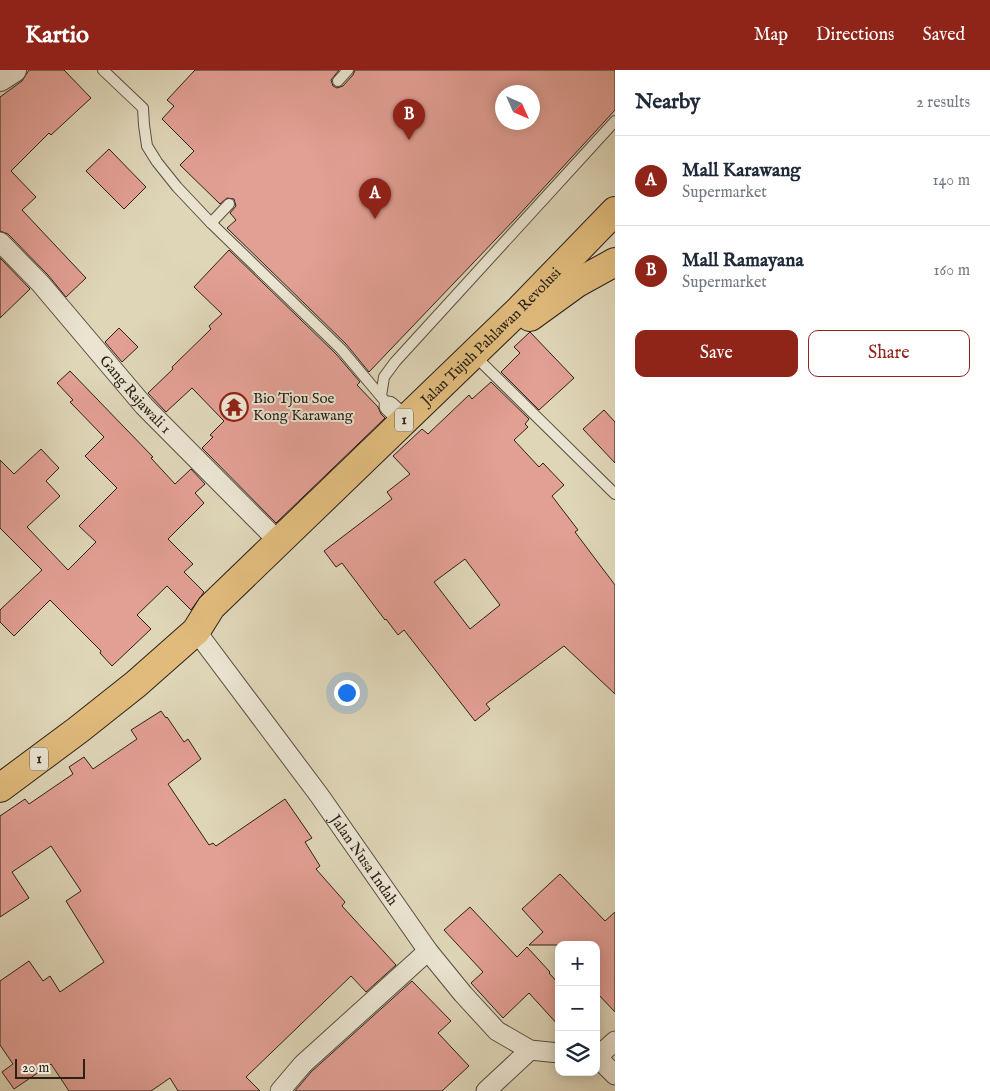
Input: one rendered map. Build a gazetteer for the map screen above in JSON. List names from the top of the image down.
{
  "streets": {
    "main road": ["Jalan Tujuh Pahlawan Revolusi", "1"],
    "street": ["Gang Rajawali 1", "Jalan Nusa Indah"]
  },
  "crossings": [
    ["Jalan Tujuh Pahlawan Revolusi", "Gang Rajawali 1"],
    ["Jalan Tujuh Pahlawan Revolusi", "Jalan Nusa Indah"]
  ],
  "places": {
    "temple": ["Bio Tjou Soe Kong Karawang"]
  },
  "scale_bar": "20 m",
  "north": "bottom right",
  "page": {
    "header": "Kartio",
    "nav": ["Map", "Directions", "Saved"],
    "heading": ["Nearby", "2 results"],
    "pins": ["B", "A"],
    "list": [
      {
        "mark": "A",
        "name": "Mall Karawang",
        "note": "Supermarket",
        "value": "140 m"
      },
      {
        "mark": "B",
        "name": "Mall Ramayana",
        "note": "Supermarket",
        "value": "160 m"
      }
    ],
    "buttons": ["Save", "Share"],
    "map_buttons": ["+", "−"],
    "scale": "20 m"
  }
}
